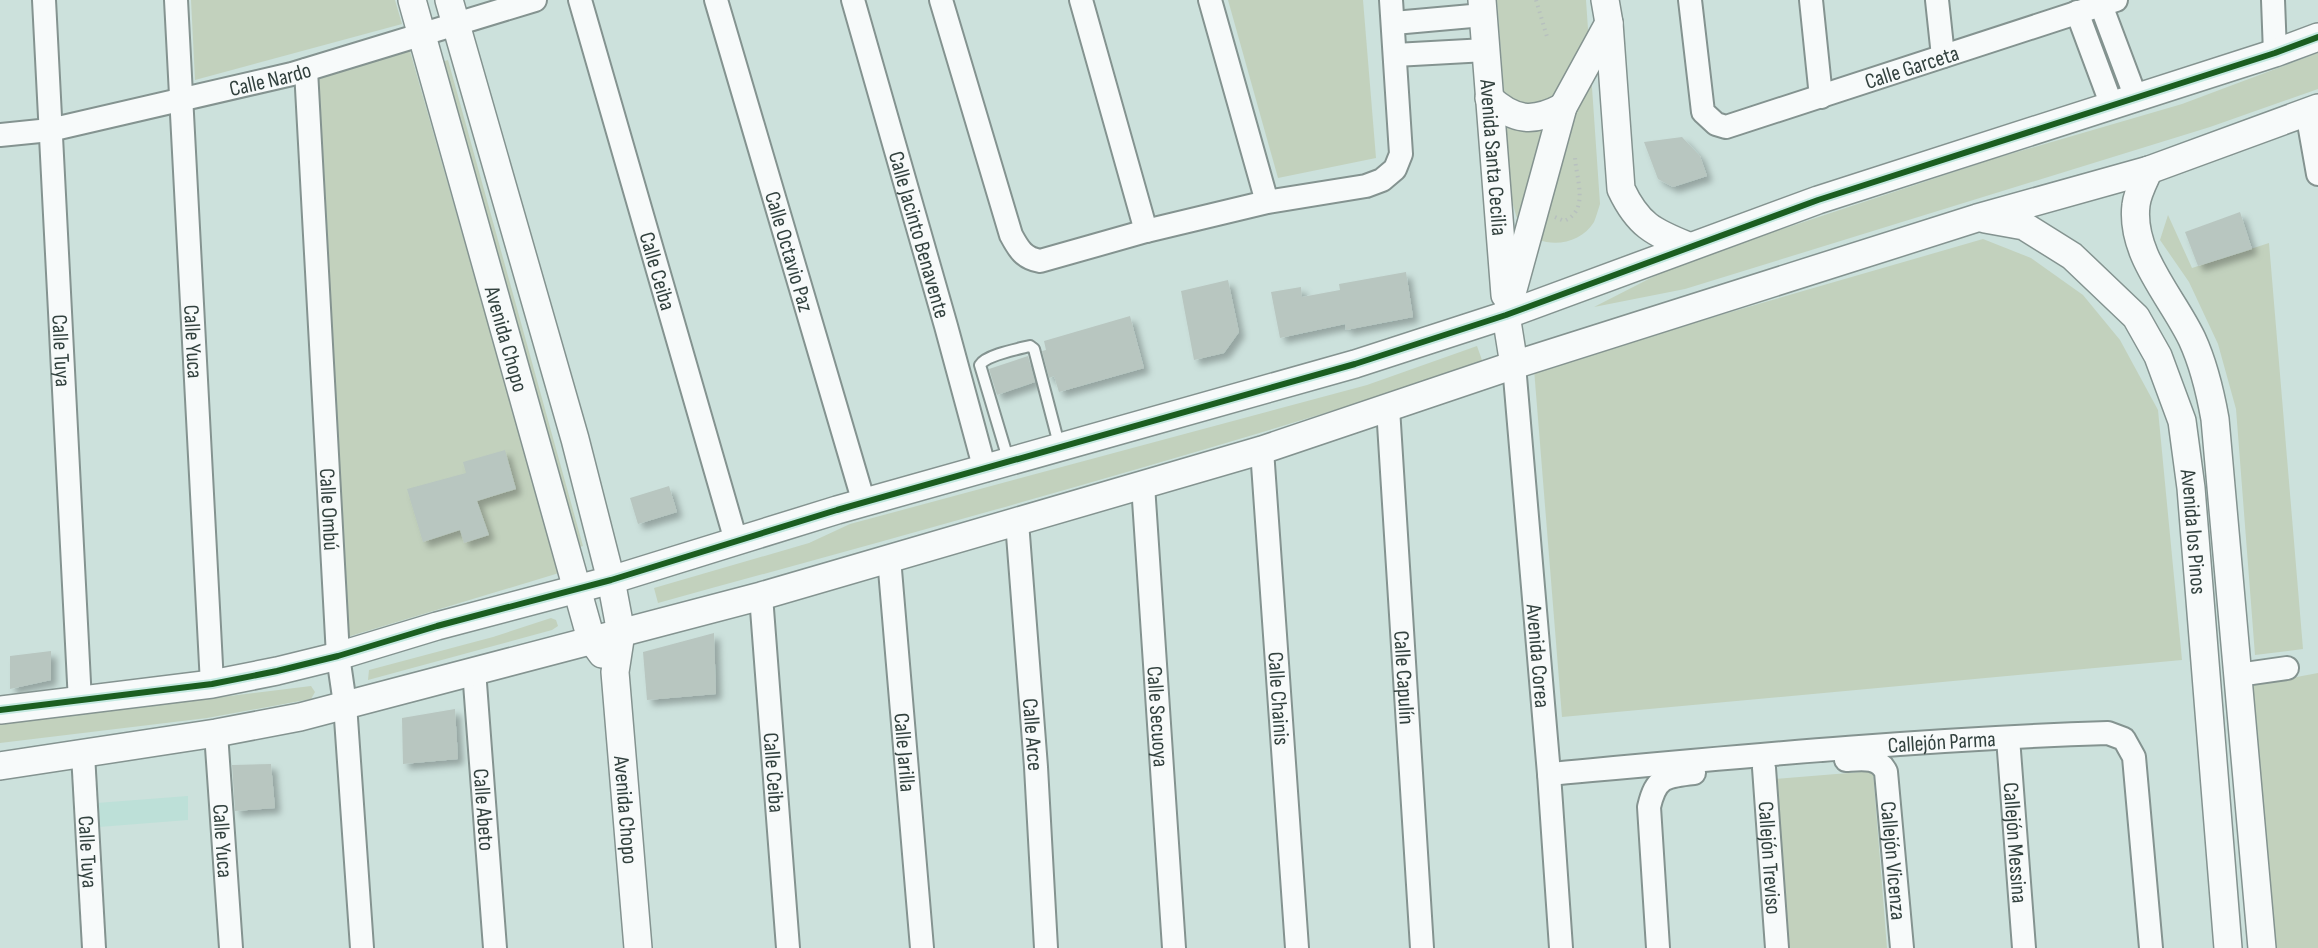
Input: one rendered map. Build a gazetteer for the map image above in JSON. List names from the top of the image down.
{
  "streets": {
    "street": [
      "Calle Garceta",
      "Calle Nardo",
      "Avenida Santa Cecilia",
      "Calle Jacinto Benavente",
      "Calle Octavio Paz",
      "Calle Ceiba",
      "Avenida Chopo",
      "Calle Yuca",
      "Calle Tuya",
      "Calle Ombú",
      "Avenida los Pinos",
      "Avenida Corea",
      "Calle Capulín",
      "Calle Chainis",
      "Calle Secuoya",
      "Calle Arce",
      "Callejón Parma",
      "Calle Jarilla",
      "Calle Abeto",
      "Callejón Messina",
      "Callejón Treviso",
      "Callejón Vicenza"
    ]
  },
  "crossings": [
    ["Calle Nardo", "Avenida Chopo"],
    ["Calle Nardo", "Calle Yuca"],
    ["Calle Nardo", "Calle Tuya"],
    ["Calle Nardo", "Calle Ombú"],
    ["Avenida Santa Cecilia", "Avenida Corea"],
    ["Avenida Corea", "Callejón Parma"],
    ["Callejón Parma", "Callejón Messina"],
    ["Callejón Treviso", "Callejón Vicenza"]
  ]
}
